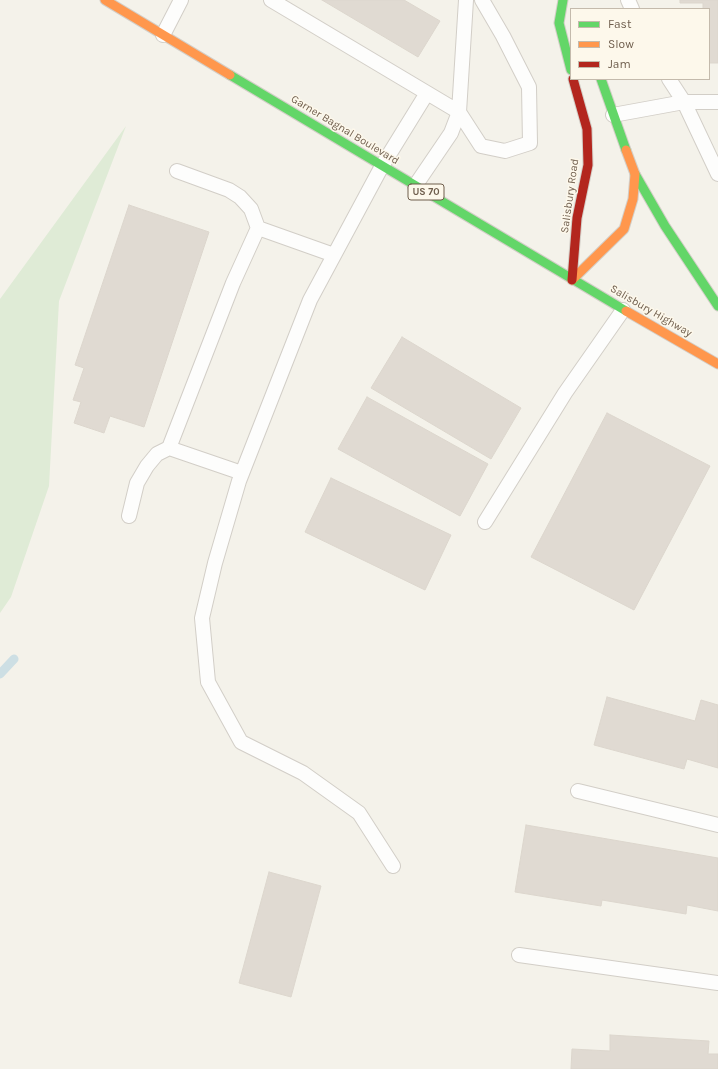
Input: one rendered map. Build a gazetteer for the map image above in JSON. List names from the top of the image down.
{
  "streets": {
    "main road": [
      "Garner Bagnal Boulevard",
      "US 70",
      "Salisbury Road",
      "Salisbury Highway"
    ]
  },
  "crossings": [
    ["Garner Bagnal Boulevard", "Salisbury Road"],
    ["Garner Bagnal Boulevard", "Salisbury Highway"],
    ["Salisbury Road", "Salisbury Highway"]
  ],
  "legend": ["Fast", "Slow", "Jam"]
}
